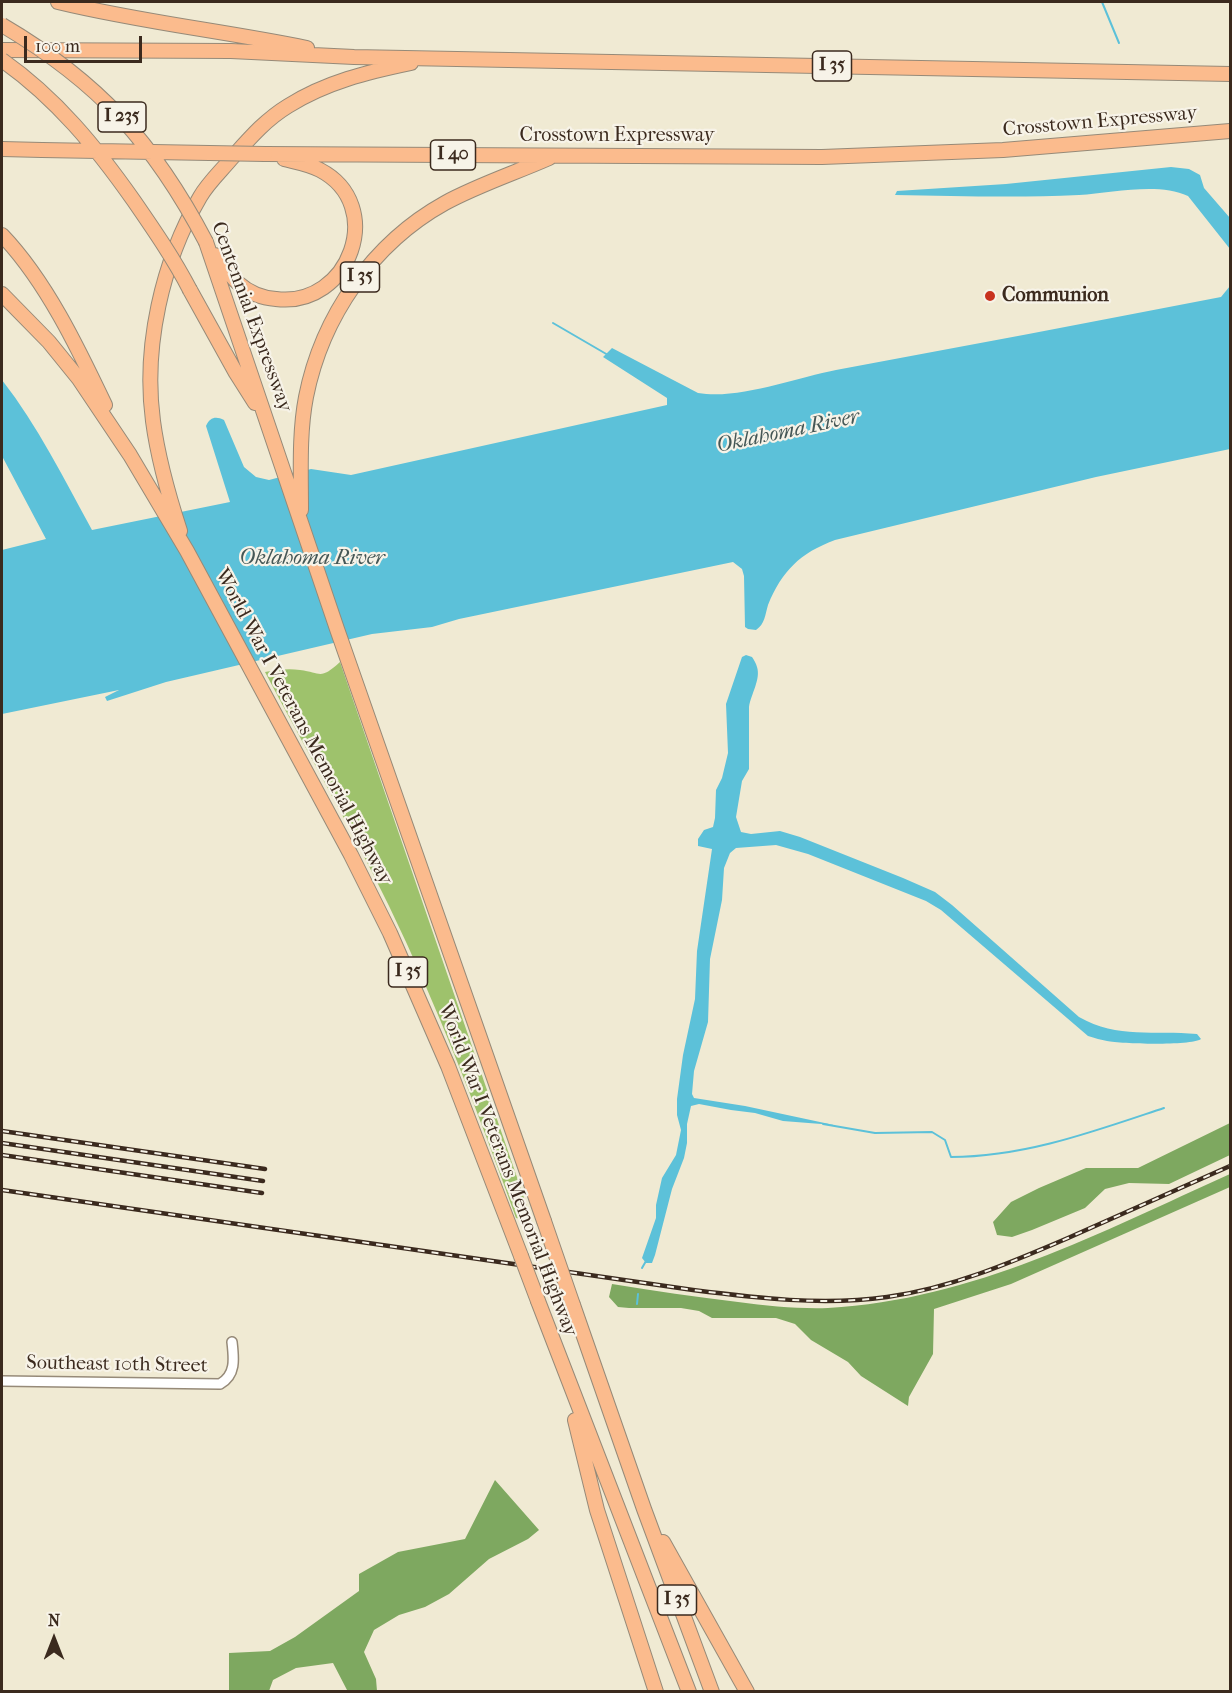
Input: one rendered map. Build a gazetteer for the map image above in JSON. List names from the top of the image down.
{
  "streets": {
    "highway": [
      "I 35",
      "I 235",
      "Crosstown Expressway",
      "I 40",
      "Centennial Expressway",
      "World War I Veterans Memorial Highway"
    ],
    "street": ["Southeast 10th Street"]
  },
  "crossings": [
    ["I 35", "Crosstown Expressway"],
    ["I 35", "Centennial Expressway"],
    ["I 35", "World War I Veterans Memorial Highway"],
    ["Centennial Expressway", "World War I Veterans Memorial Highway"]
  ],
  "water": ["Oklahoma River"],
  "places": ["Communion"],
  "scale_bar": "100 m",
  "north": "top"
}
